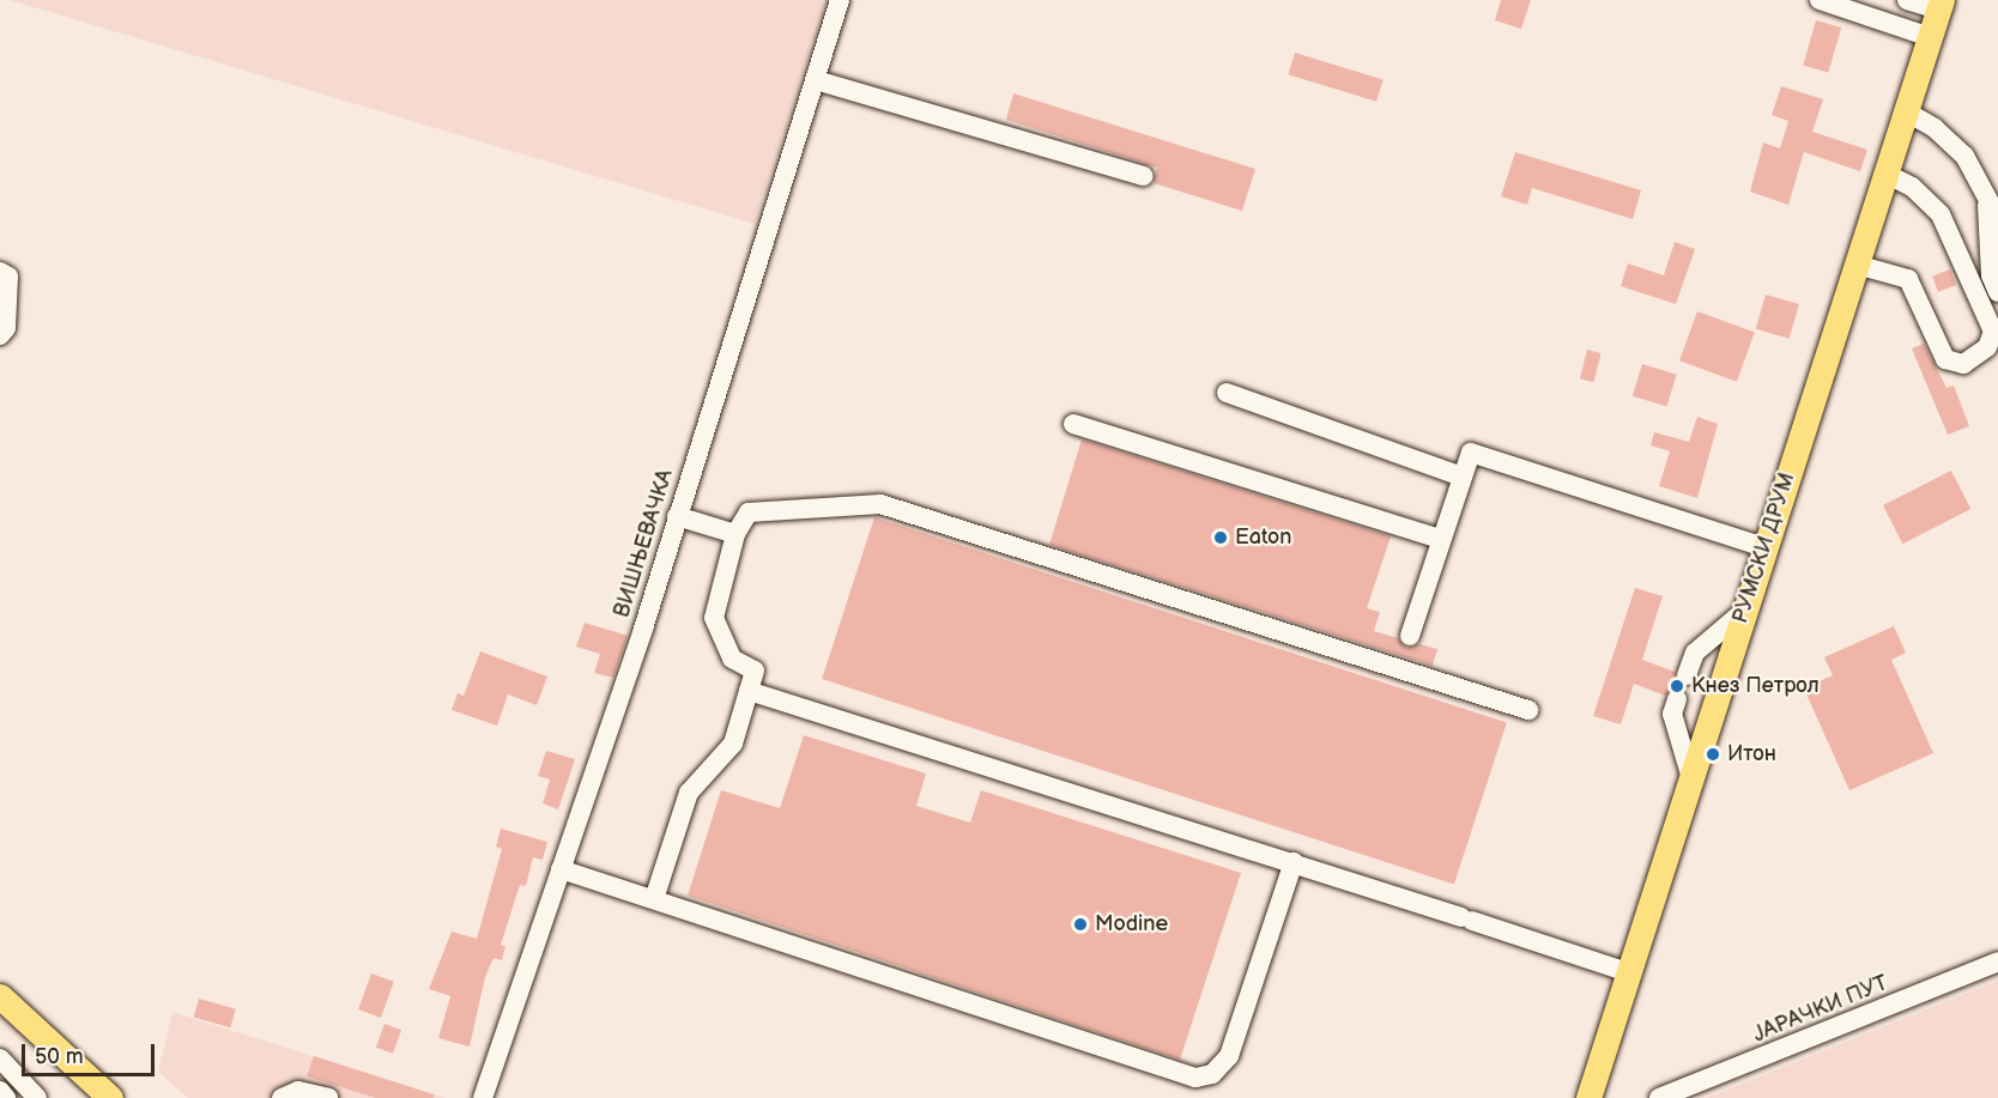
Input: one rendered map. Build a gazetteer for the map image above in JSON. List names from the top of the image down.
{
  "streets": {
    "main road": ["РУМСКИ ДРУМ"],
    "street": ["ВИШЊЕВАЧКА", "ЈАРАЧКИ ПУТ"]
  },
  "places": [
    "Eaton",
    "Кнез Петрол",
    "Итон",
    "Modine"
  ],
  "scale_bar": "50 m"
}
